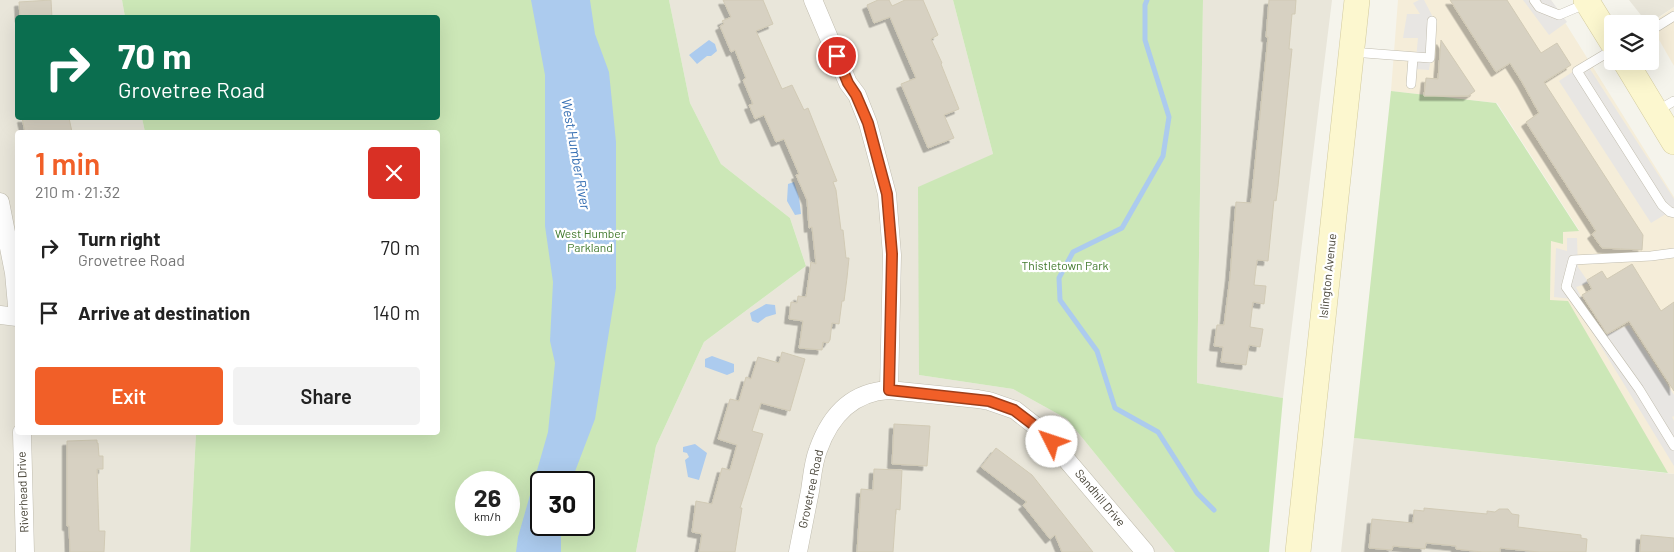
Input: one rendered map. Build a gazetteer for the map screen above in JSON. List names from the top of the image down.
{
  "streets": {
    "main road": ["Islington Avenue"],
    "street": ["Grovetree Road", "Riverhead Drive", "Sandhill Drive"]
  },
  "crossings": [
    ["Grovetree Road", "Sandhill Drive"]
  ],
  "water": ["West Humber River"],
  "parks": ["West Humber Parkland", "Thistletown Park"],
  "page": {
    "turn": ["70 m", "Grovetree Road"],
    "heading": ["1 min", "210 m · 21:32"],
    "list": [
      {
        "name": "Turn right",
        "note": "Grovetree Road",
        "value": "70 m"
      },
      {
        "name": "Arrive at destination",
        "value": "140 m"
      }
    ],
    "buttons": ["Exit", "Share"],
    "speed": "26 km/h",
    "limit": "30"
  }
}
